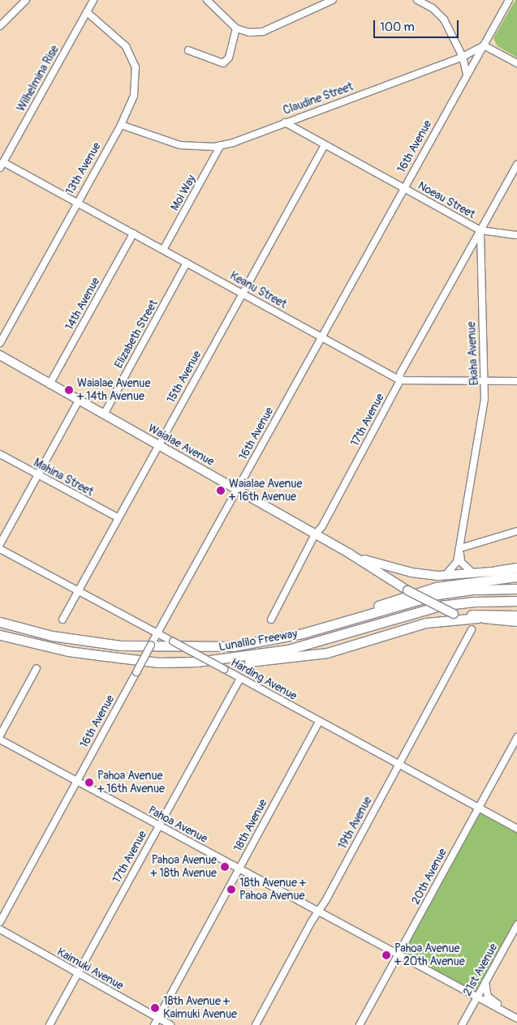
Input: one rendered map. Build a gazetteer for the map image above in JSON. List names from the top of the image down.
{
  "streets": {
    "highway": ["Lunalilo Freeway"],
    "main road": ["Waialae Avenue"],
    "street": [
      "Wilhelmina Rise",
      "Claudine Street",
      "16th Avenue",
      "13th Avenue",
      "Moi Way",
      "Noeau Street",
      "Keanu Street",
      "14th Avenue",
      "Elizabeth Street",
      "Ekaha Avenue",
      "15th Avenue",
      "17th Avenue",
      "Mahina Street",
      "Harding Avenue",
      "19th Avenue",
      "Pahoa Avenue",
      "18th Avenue",
      "20th Avenue",
      "Kaimuki Avenue",
      "21st Avenue"
    ]
  },
  "crossings": [
    ["Wilhelmina Rise", "13th Avenue"],
    ["Wilhelmina Rise", "Keanu Street"],
    ["Claudine Street", "16th Avenue"],
    ["Claudine Street", "13th Avenue"],
    ["Claudine Street", "Moi Way"],
    ["Claudine Street", "Noeau Street"],
    ["16th Avenue", "Noeau Street"],
    ["16th Avenue", "Keanu Street"],
    ["16th Avenue", "Waialae Avenue"],
    ["16th Avenue", "Harding Avenue"],
    ["16th Avenue", "Pahoa Avenue"],
    ["13th Avenue", "Keanu Street"],
    ["Moi Way", "Keanu Street"],
    ["Noeau Street", "Ekaha Avenue"],
    ["Noeau Street", "15th Avenue"],
    ["Noeau Street", "17th Avenue"],
    ["Keanu Street", "14th Avenue"],
    ["Keanu Street", "Elizabeth Street"],
    ["Keanu Street", "Ekaha Avenue"],
    ["Keanu Street", "15th Avenue"],
    ["Keanu Street", "17th Avenue"],
    ["14th Avenue", "Waialae Avenue"],
    ["Elizabeth Street", "Waialae Avenue"],
    ["Ekaha Avenue", "17th Avenue"],
    ["Ekaha Avenue", "Waialae Avenue"],
    ["15th Avenue", "Waialae Avenue"],
    ["15th Avenue", "Mahina Street"],
    ["15th Avenue", "Harding Avenue"],
    ["17th Avenue", "Waialae Avenue"],
    ["17th Avenue", "Harding Avenue"],
    ["17th Avenue", "Pahoa Avenue"],
    ["17th Avenue", "Kaimuki Avenue"],
    ["Harding Avenue", "19th Avenue"],
    ["Harding Avenue", "18th Avenue"],
    ["Harding Avenue", "20th Avenue"],
    ["19th Avenue", "Pahoa Avenue"],
    ["Pahoa Avenue", "18th Avenue"],
    ["Pahoa Avenue", "20th Avenue"],
    ["Pahoa Avenue", "21st Avenue"],
    ["18th Avenue", "Kaimuki Avenue"]
  ],
  "places": [
    "Waialae Avenue + 14th Avenue",
    "Waialae Avenue + 16th Avenue",
    "Pahoa Avenue + 16th Avenue",
    "Pahoa Avenue + 18th Avenue",
    "18th Avenue + Pahoa Avenue",
    "Pahoa Avenue + 20th Avenue",
    "18th Avenue + Kaimuki Avenue"
  ],
  "scale_bar": "100 m"
}
